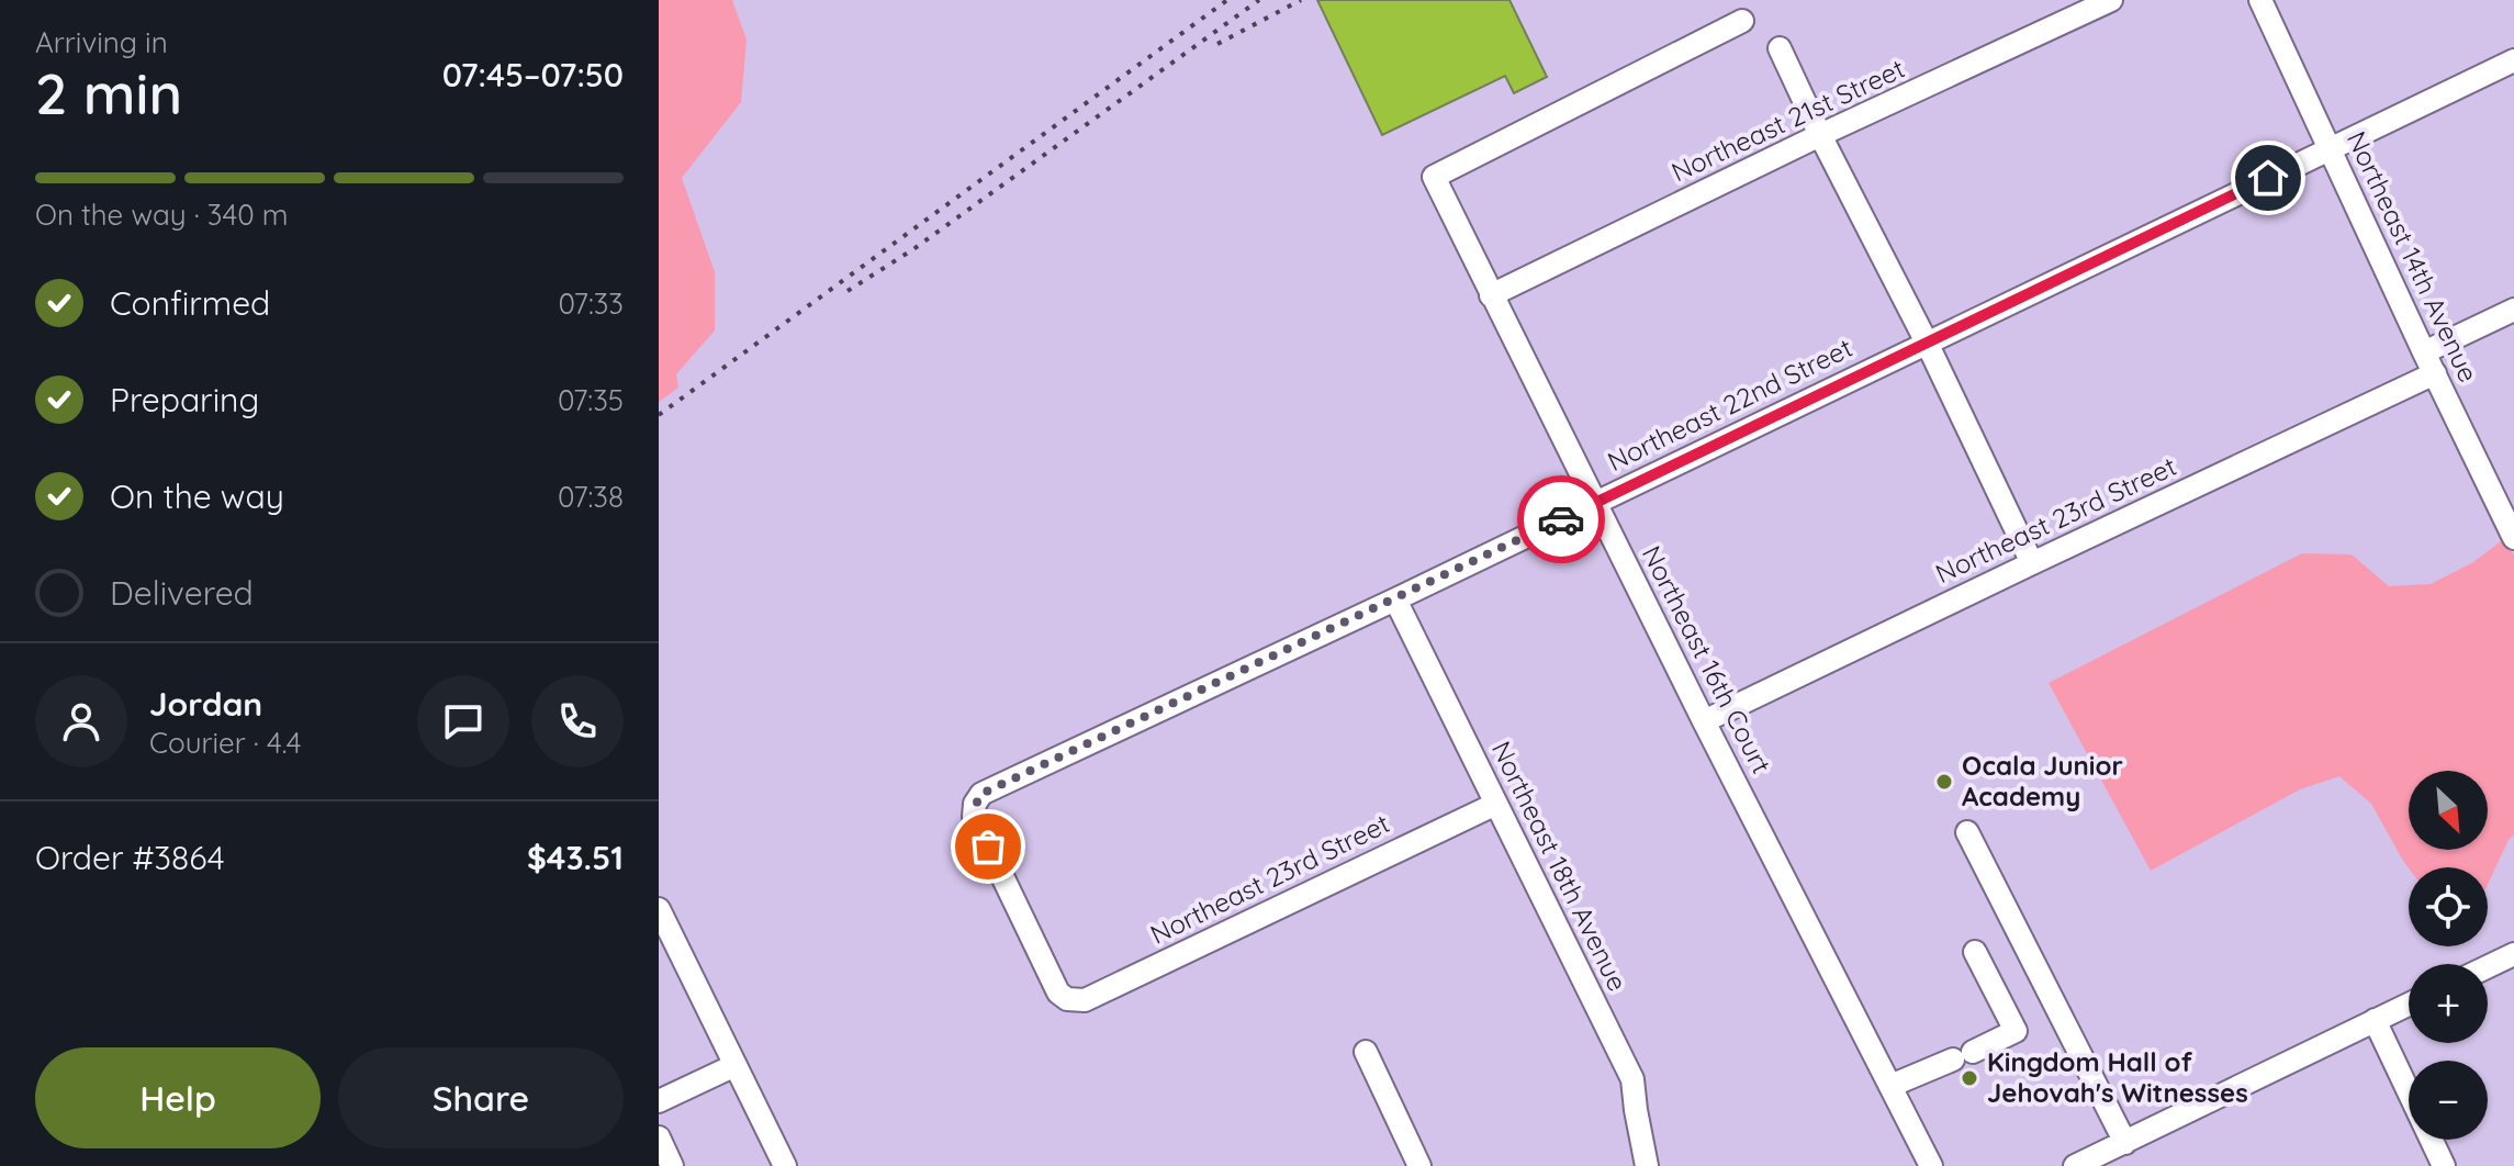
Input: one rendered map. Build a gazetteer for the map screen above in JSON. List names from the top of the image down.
{
  "streets": {
    "street": [
      "Northeast 21st Street",
      "Northeast 14th Avenue",
      "Northeast 22nd Street",
      "Northeast 23rd Street",
      "Northeast 16th Court",
      "Northeast 18th Avenue"
    ]
  },
  "crossings": [
    ["Northeast 21st Street", "Northeast 16th Court"],
    ["Northeast 14th Avenue", "Northeast 22nd Street"],
    ["Northeast 14th Avenue", "Northeast 23rd Street"],
    ["Northeast 22nd Street", "Northeast 23rd Street"],
    ["Northeast 22nd Street", "Northeast 16th Court"],
    ["Northeast 22nd Street", "Northeast 18th Avenue"],
    ["Northeast 23rd Street", "Northeast 16th Court"],
    ["Northeast 23rd Street", "Northeast 18th Avenue"]
  ],
  "places": ["Ocala Junior Academy", "Kingdom Hall of Jehovah's Witnesses"],
  "north": "bottom right",
  "page": {
    "heading": ["2 min", "Arriving in", "07:45–07:50"],
    "panel": [
      "Jordan",
      "Courier · 4.4",
      "Order #3864",
      "$43.51"
    ],
    "bar": "On the way · 340 m",
    "list": [
      ["Confirmed", "07:33"],
      ["Preparing", "07:35"],
      ["On the way", "07:38"],
      "Delivered"
    ],
    "map_buttons": ["+", "−"],
    "buttons": ["Help", "Share"]
  }
}
